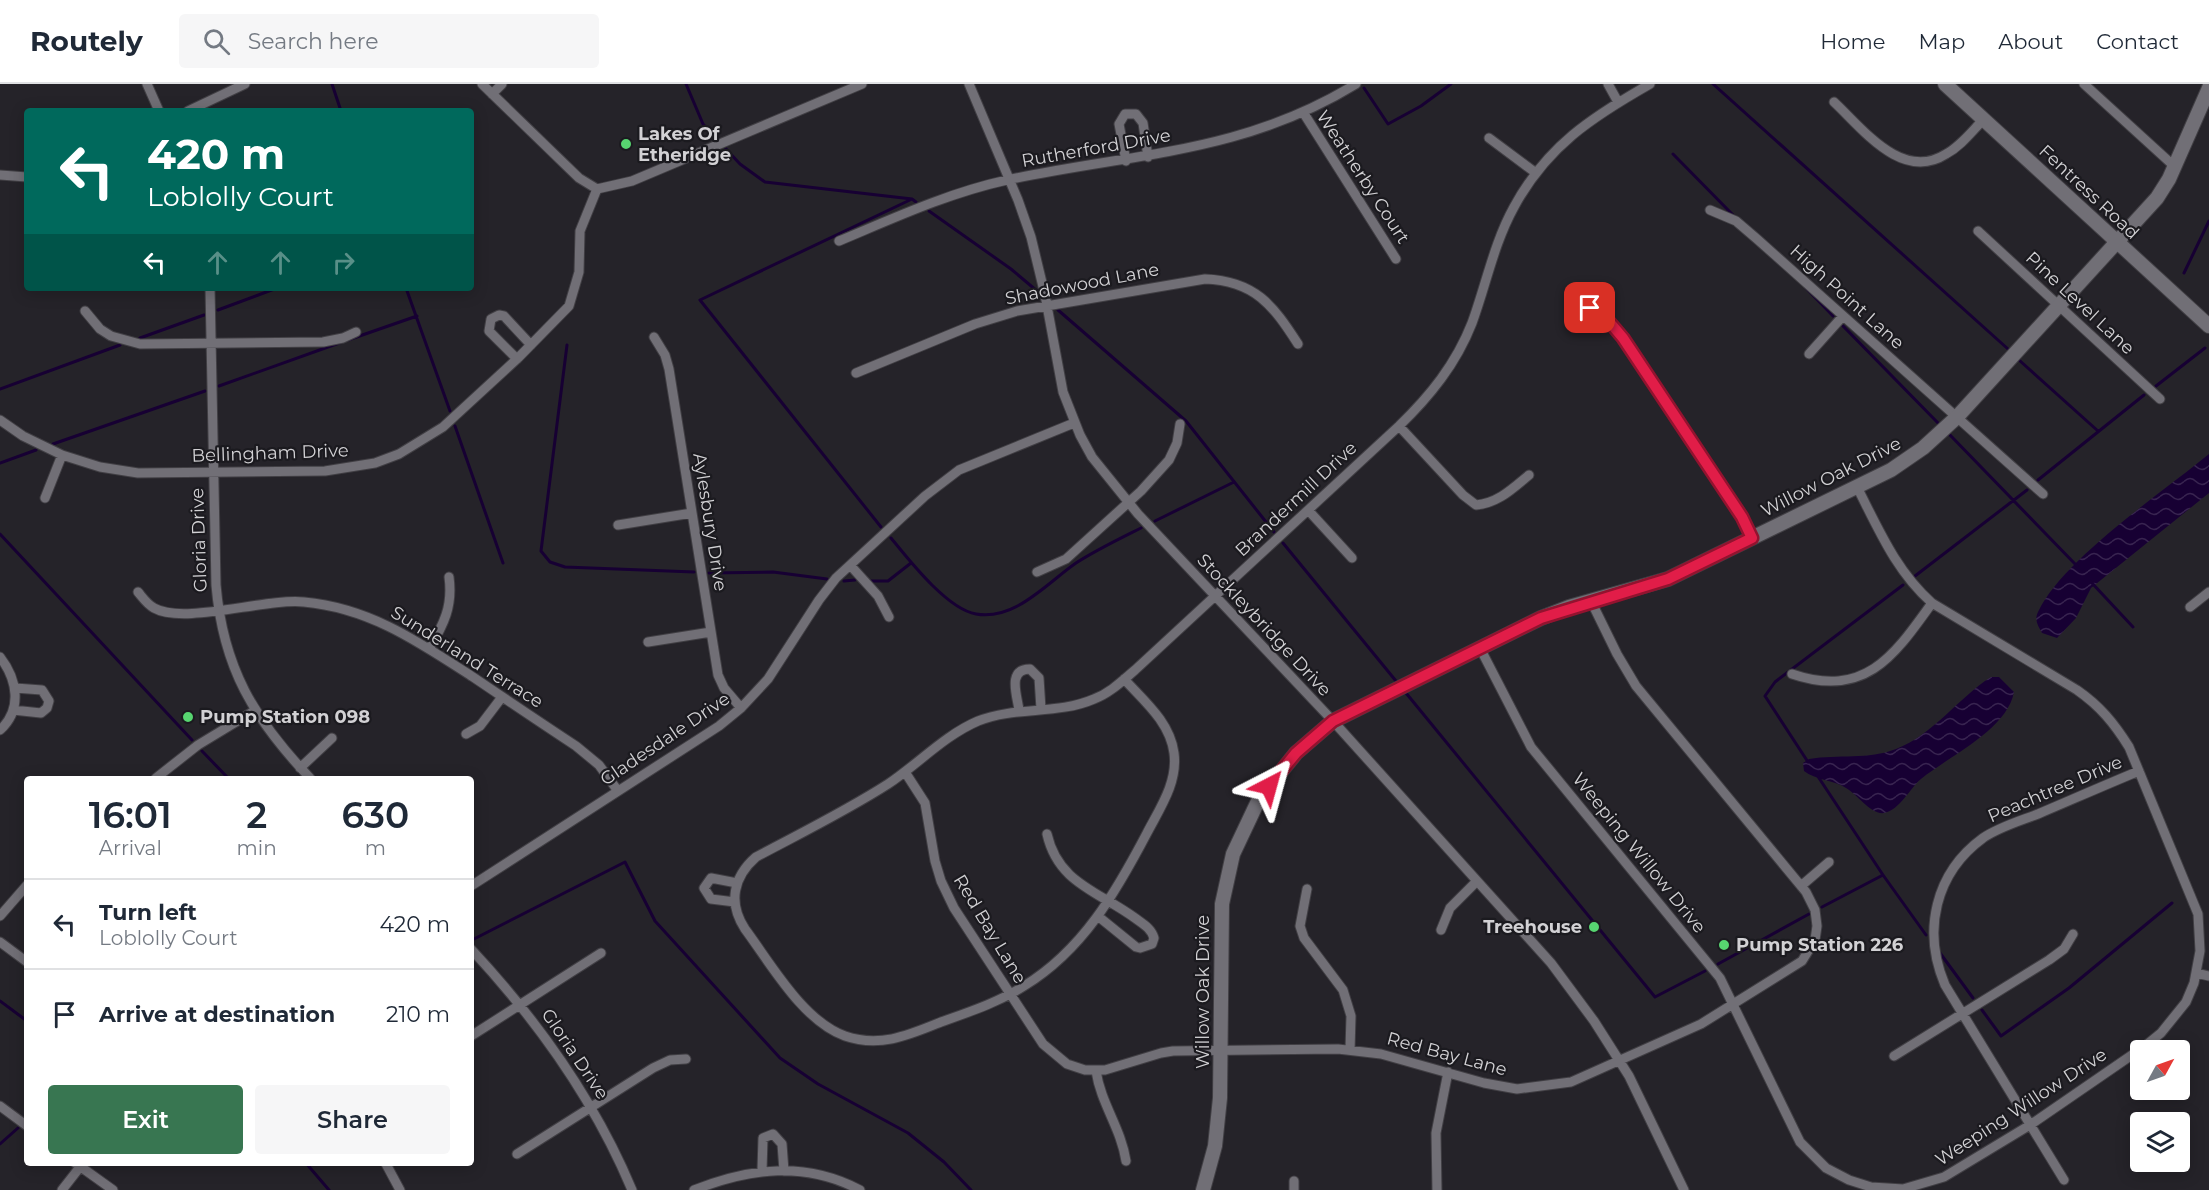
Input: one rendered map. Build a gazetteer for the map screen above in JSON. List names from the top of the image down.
{
  "streets": {
    "street": [
      "Rutherford Drive",
      "Weatherby Court",
      "Fentress Road",
      "Shadowood Lane",
      "High Point Lane",
      "Pine Level Lane",
      "Bellingham Drive",
      "Willow Oak Drive",
      "Brandermill Drive",
      "Aylesbury Drive",
      "Gloria Drive",
      "Stockleybridge Drive",
      "Sunderland Terrace",
      "Gladesdale Drive",
      "Peachtree Drive",
      "Weeping Willow Drive",
      "Red Bay Lane"
    ]
  },
  "crossings": [
    ["Rutherford Drive", "Weatherby Court"],
    ["Rutherford Drive", "Stockleybridge Drive"],
    ["Fentress Road", "Willow Oak Drive"],
    ["Shadowood Lane", "Stockleybridge Drive"],
    ["High Point Lane", "Willow Oak Drive"],
    ["Pine Level Lane", "Willow Oak Drive"],
    ["Bellingham Drive", "Gloria Drive"],
    ["Willow Oak Drive", "Stockleybridge Drive"],
    ["Willow Oak Drive", "Weeping Willow Drive"],
    ["Willow Oak Drive", "Red Bay Lane"],
    ["Brandermill Drive", "Stockleybridge Drive"],
    ["Brandermill Drive", "Red Bay Lane"],
    ["Aylesbury Drive", "Gladesdale Drive"],
    ["Gloria Drive", "Sunderland Terrace"],
    ["Stockleybridge Drive", "Gladesdale Drive"],
    ["Stockleybridge Drive", "Red Bay Lane"],
    ["Sunderland Terrace", "Gladesdale Drive"],
    ["Peachtree Drive", "Weeping Willow Drive"],
    ["Weeping Willow Drive", "Red Bay Lane"]
  ],
  "places": [
    "Lakes Of Etheridge",
    "Pump Station 098",
    "Treehouse",
    "Pump Station 226"
  ],
  "north": "top right",
  "page": {
    "header": "Routely",
    "search": "Search here",
    "nav": [
      "Home",
      "Map",
      "About",
      "Contact"
    ],
    "turn": ["420 m", "Loblolly Court"],
    "eta": [
      "16:01",
      "Arrival",
      "2",
      "min",
      "630",
      "m"
    ],
    "list": [
      {
        "name": "Turn left",
        "note": "Loblolly Court",
        "value": "420 m"
      },
      {
        "name": "Arrive at destination",
        "value": "210 m"
      }
    ],
    "buttons": ["Exit", "Share"]
  }
}
